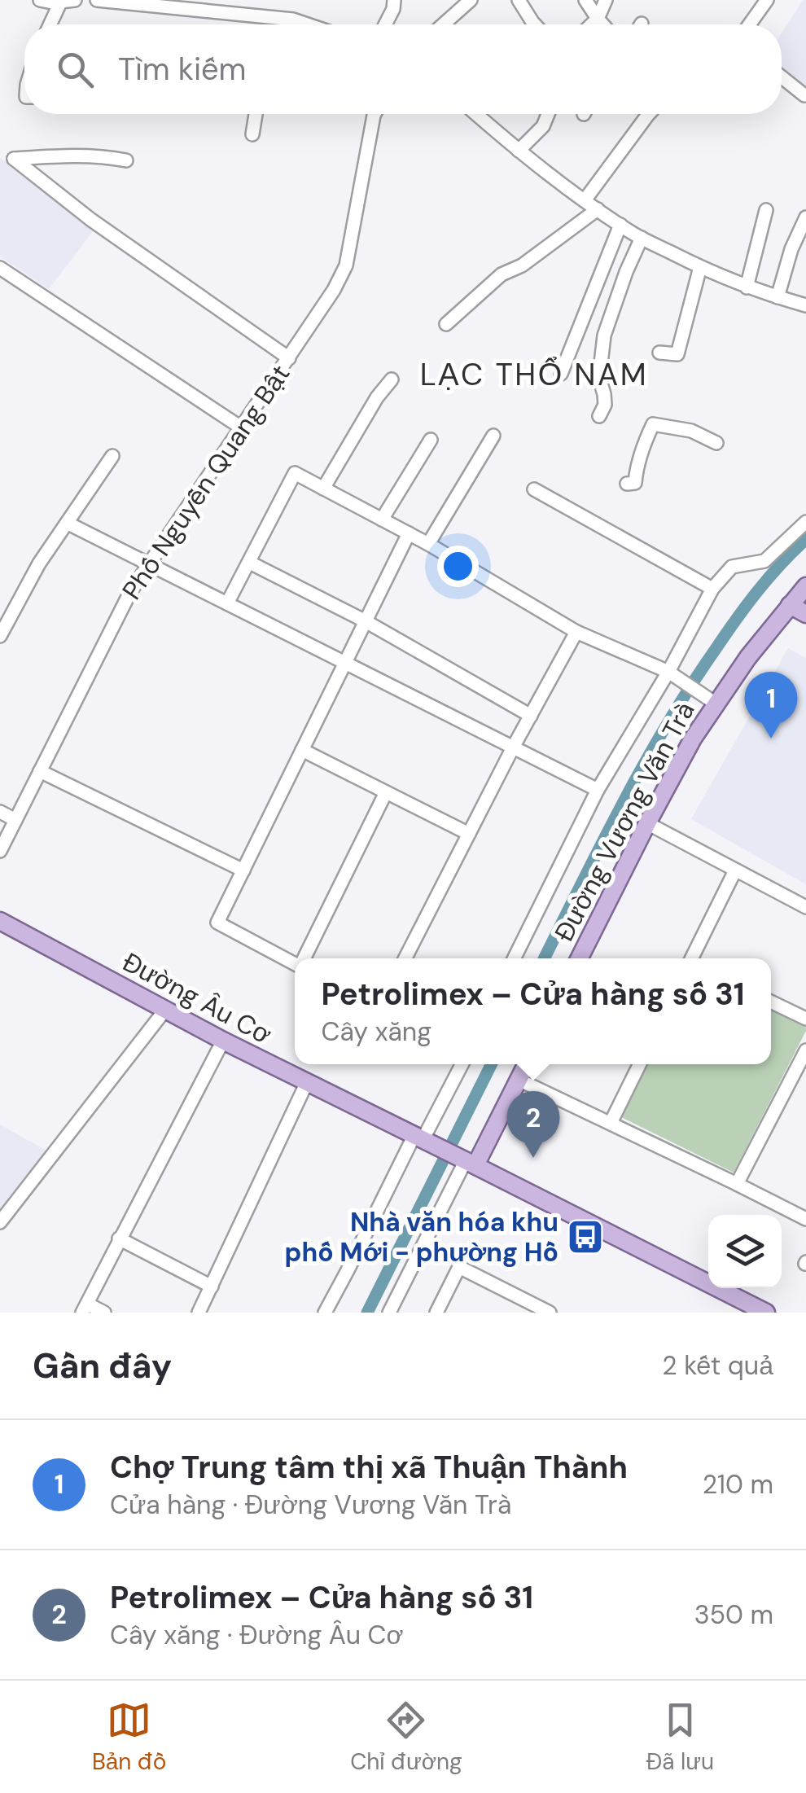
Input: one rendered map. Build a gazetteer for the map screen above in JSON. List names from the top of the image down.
{
  "streets": {
    "main road": ["Đường Vương Văn Trà", "Đường Âu Cơ"],
    "street": ["Phố Nguyễn Quang Bật"]
  },
  "districts": ["LẠC THỔ NAM"],
  "places": {
    "bus stop": ["Nhà văn hóa khu phố Mới - phường Hồ"]
  },
  "page": {
    "search": "Tìm kiếm",
    "pins": ["1", "2"],
    "popup": ["Petrolimex – Cửa hàng số 31", "Cây xăng"],
    "heading": ["Gần đây", "2 kết quả"],
    "list": [
      {
        "mark": "1",
        "name": "Chợ Trung tâm thị xã Thuận Thành",
        "note": "Cửa hàng · Đường Vương Văn Trà",
        "value": "210 m"
      },
      {
        "mark": "2",
        "name": "Petrolimex – Cửa hàng số 31",
        "note": "Cây xăng · Đường Âu Cơ",
        "value": "350 m"
      }
    ],
    "nav": ["Bản đồ", "Chỉ đường", "Đã lưu"]
  }
}
